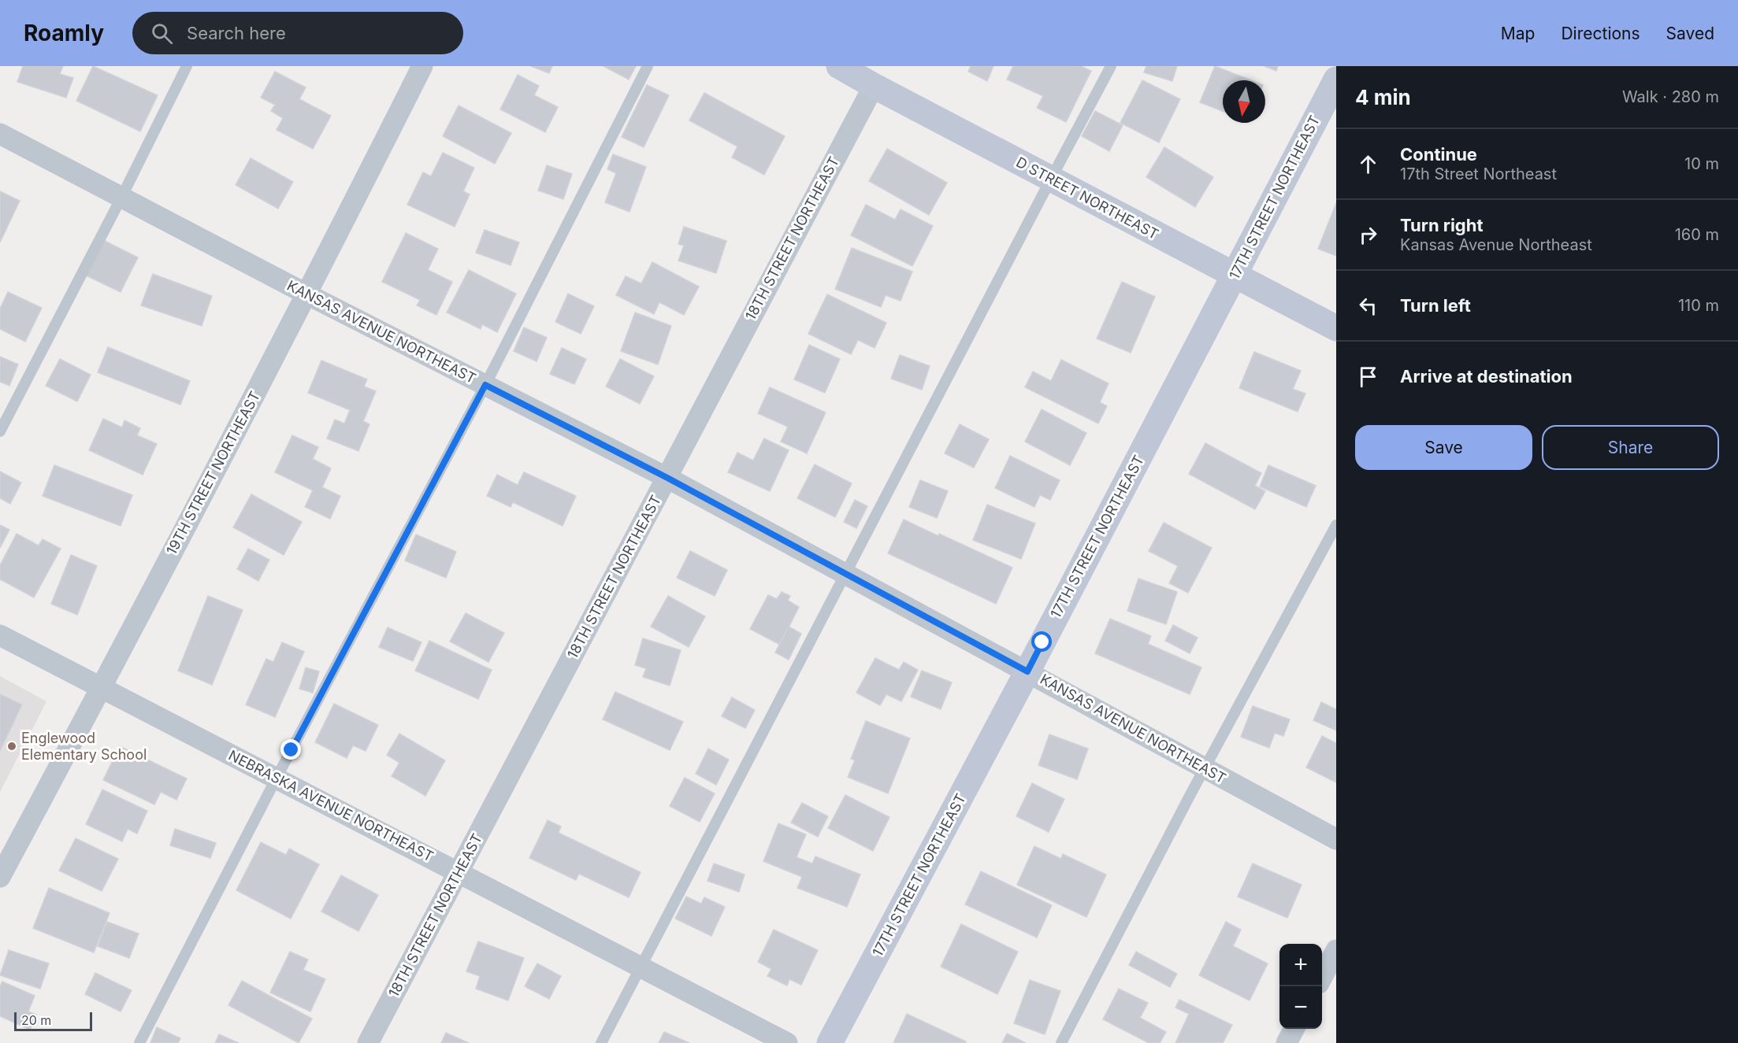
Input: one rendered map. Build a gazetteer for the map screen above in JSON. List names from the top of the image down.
{
  "streets": {
    "main road": ["17TH STREET NORTHEAST", "D STREET NORTHEAST"],
    "street": [
      "18TH STREET NORTHEAST",
      "KANSAS AVENUE NORTHEAST",
      "19TH STREET NORTHEAST",
      "NEBRASKA AVENUE NORTHEAST"
    ]
  },
  "crossings": [
    ["17TH STREET NORTHEAST", "D STREET NORTHEAST"],
    ["17TH STREET NORTHEAST", "KANSAS AVENUE NORTHEAST"],
    ["D STREET NORTHEAST", "18TH STREET NORTHEAST"],
    ["18TH STREET NORTHEAST", "KANSAS AVENUE NORTHEAST"],
    ["18TH STREET NORTHEAST", "NEBRASKA AVENUE NORTHEAST"],
    ["KANSAS AVENUE NORTHEAST", "19TH STREET NORTHEAST"],
    ["19TH STREET NORTHEAST", "NEBRASKA AVENUE NORTHEAST"]
  ],
  "places": ["Englewood Elementary School"],
  "scale_bar": "20 m",
  "north": "bottom",
  "page": {
    "header": "Roamly",
    "search": "Search here",
    "nav": ["Map", "Directions", "Saved"],
    "heading": ["4 min", "Walk · 280 m"],
    "list": [
      ["Continue", "17th Street Northeast", "10 m"],
      ["Turn right", "Kansas Avenue Northeast", "160 m"],
      ["Turn left", "110 m"],
      "Arrive at destination"
    ],
    "buttons": ["Save", "Share"],
    "map_buttons": ["+", "−"],
    "scale": "20 m"
  }
}
